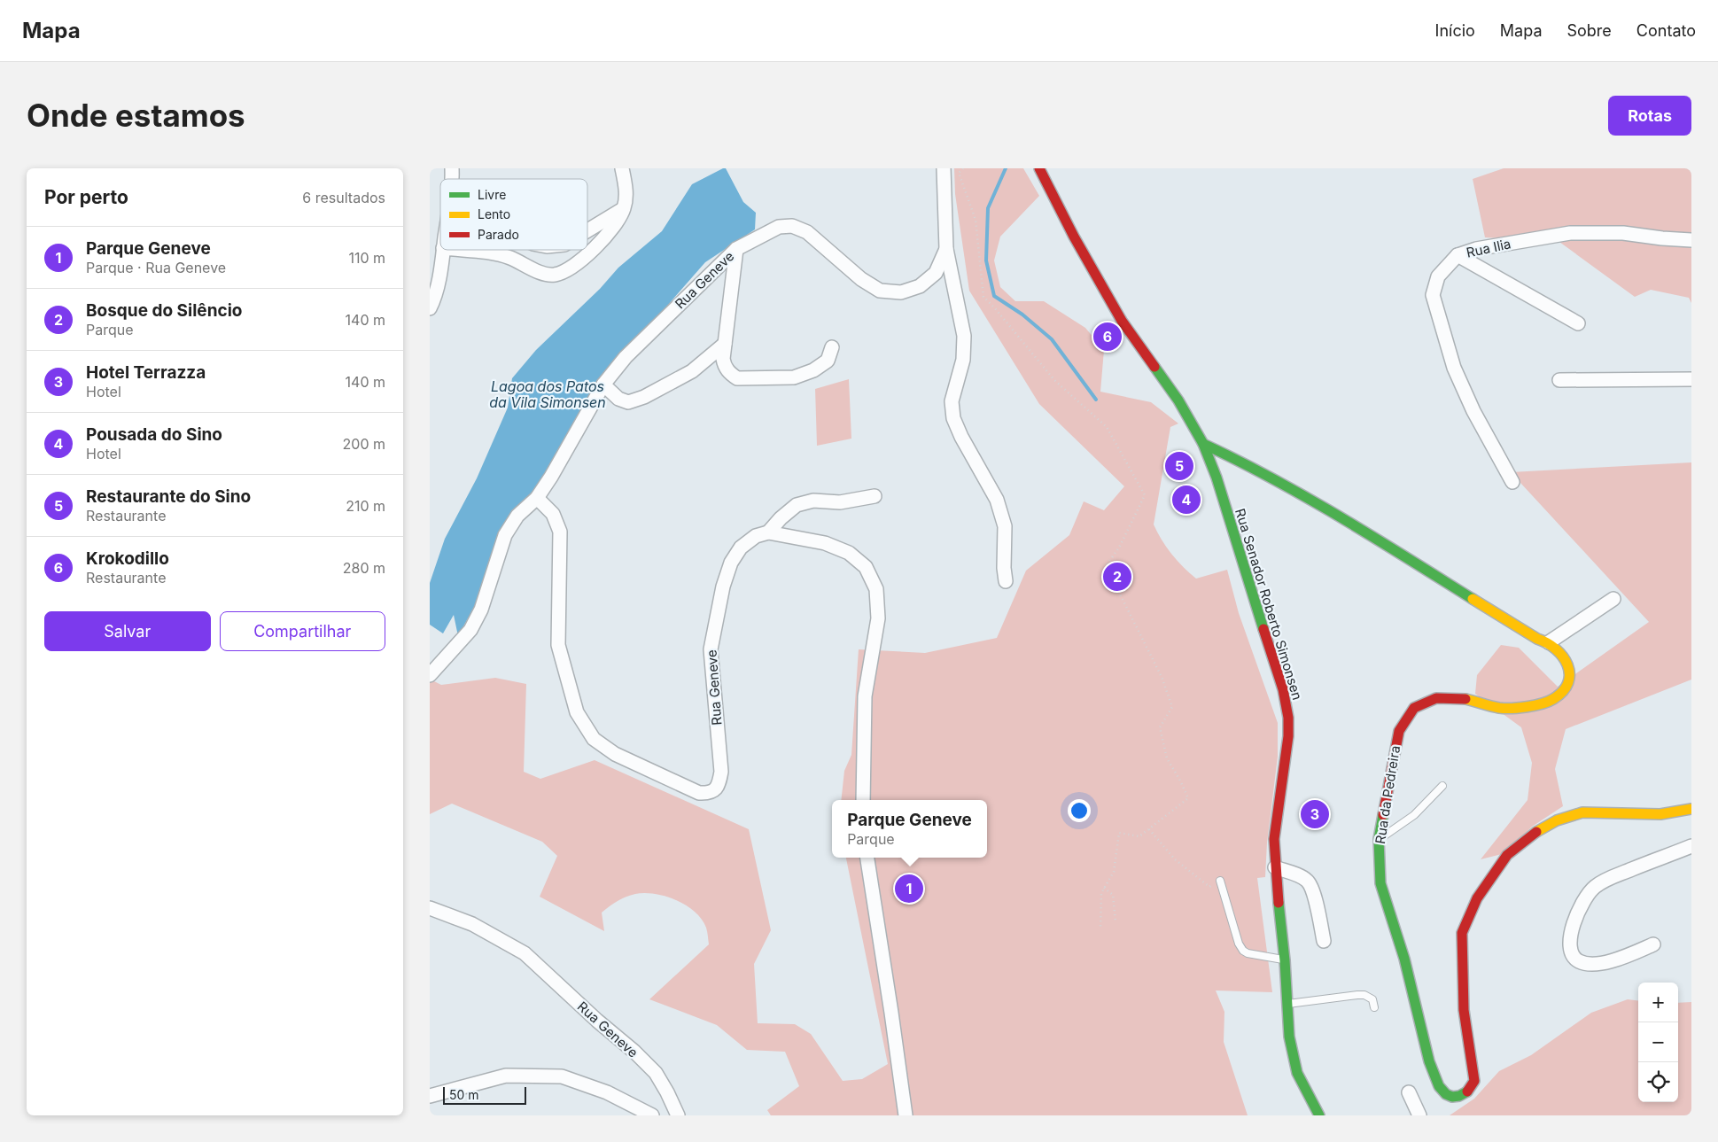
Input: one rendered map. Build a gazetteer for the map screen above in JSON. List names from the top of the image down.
{
  "streets": {
    "street": [
      "Rua Ilia",
      "Rua Geneve",
      "Rua Senador Roberto Simonsen",
      "Rua da Pedreira"
    ]
  },
  "crossings": [
    ["Rua Senador Roberto Simonsen", "Rua da Pedreira"]
  ],
  "water": ["Lagoa dos Patos da Vila Simonsen"],
  "legend": ["Livre", "Lento", "Parado"],
  "scale_bar": "50 m",
  "page": {
    "header": "Mapa",
    "nav": [
      "Início",
      "Mapa",
      "Sobre",
      "Contato"
    ],
    "buttons": [
      "Rotas",
      ["Salvar", "Compartilhar"]
    ],
    "title": "Onde estamos",
    "heading": ["Por perto", "6 resultados"],
    "list": [
      {
        "mark": "1",
        "name": "Parque Geneve",
        "note": "Parque · Rua Geneve",
        "value": "110 m"
      },
      {
        "mark": "2",
        "name": "Bosque do Silêncio",
        "note": "Parque",
        "value": "140 m"
      },
      {
        "mark": "3",
        "name": "Hotel Terrazza",
        "note": "Hotel",
        "value": "140 m"
      },
      {
        "mark": "4",
        "name": "Pousada do Sino",
        "note": "Hotel",
        "value": "200 m"
      },
      {
        "mark": "5",
        "name": "Restaurante do Sino",
        "note": "Restaurante",
        "value": "210 m"
      },
      {
        "mark": "6",
        "name": "Krokodillo",
        "note": "Restaurante",
        "value": "280 m"
      }
    ],
    "pins": [
      "6",
      "5",
      "4",
      "2",
      "3",
      "1"
    ],
    "popup": ["Parque Geneve", "Parque"],
    "map_buttons": ["+", "−"],
    "scale": "50 m"
  }
}
